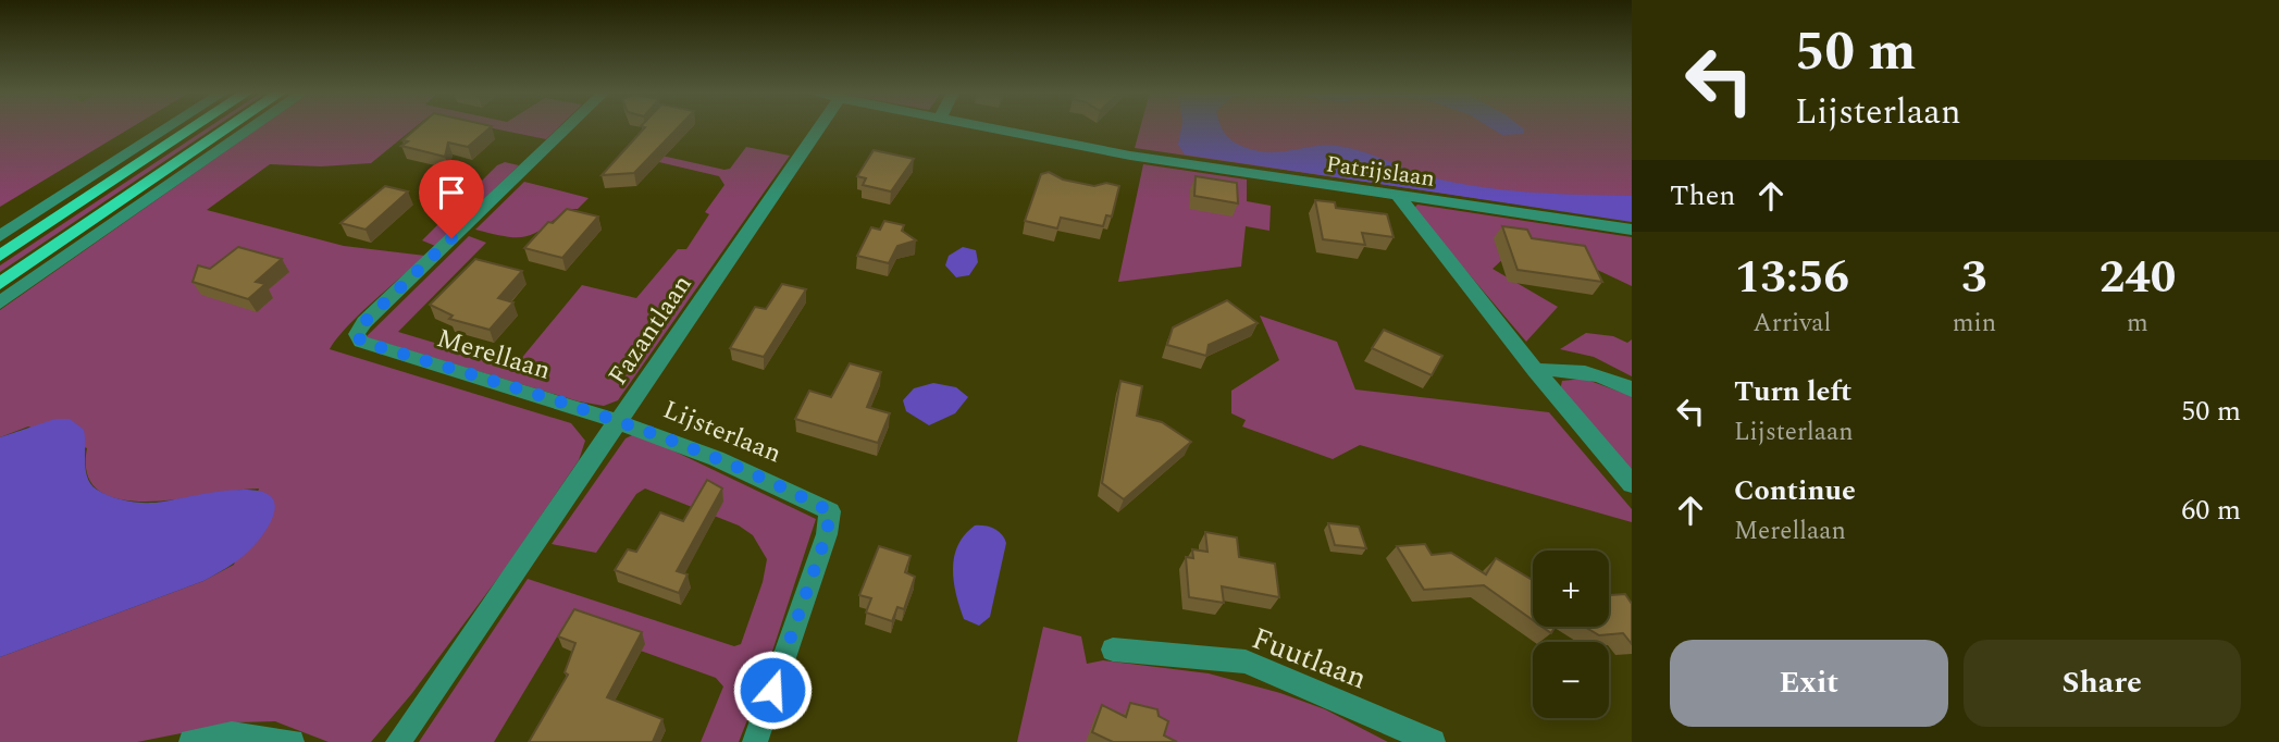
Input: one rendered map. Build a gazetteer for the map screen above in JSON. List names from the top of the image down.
{
  "streets": {
    "street": [
      "Patrijslaan",
      "Fazantlaan",
      "Merellaan",
      "Lijsterlaan",
      "Fuutlaan"
    ]
  },
  "crossings": [
    ["Fazantlaan", "Merellaan"],
    ["Fazantlaan", "Lijsterlaan"],
    ["Merellaan", "Lijsterlaan"]
  ],
  "page": {
    "turn": ["50 m", "Lijsterlaan"],
    "then": "Then",
    "eta": [
      "13:56",
      "Arrival",
      "3",
      "min",
      "240",
      "m"
    ],
    "list": [
      {
        "name": "Turn left",
        "note": "Lijsterlaan",
        "value": "50 m"
      },
      {
        "name": "Continue",
        "note": "Merellaan",
        "value": "60 m"
      }
    ],
    "map_buttons": ["+", "−"],
    "buttons": ["Exit", "Share"]
  }
}
